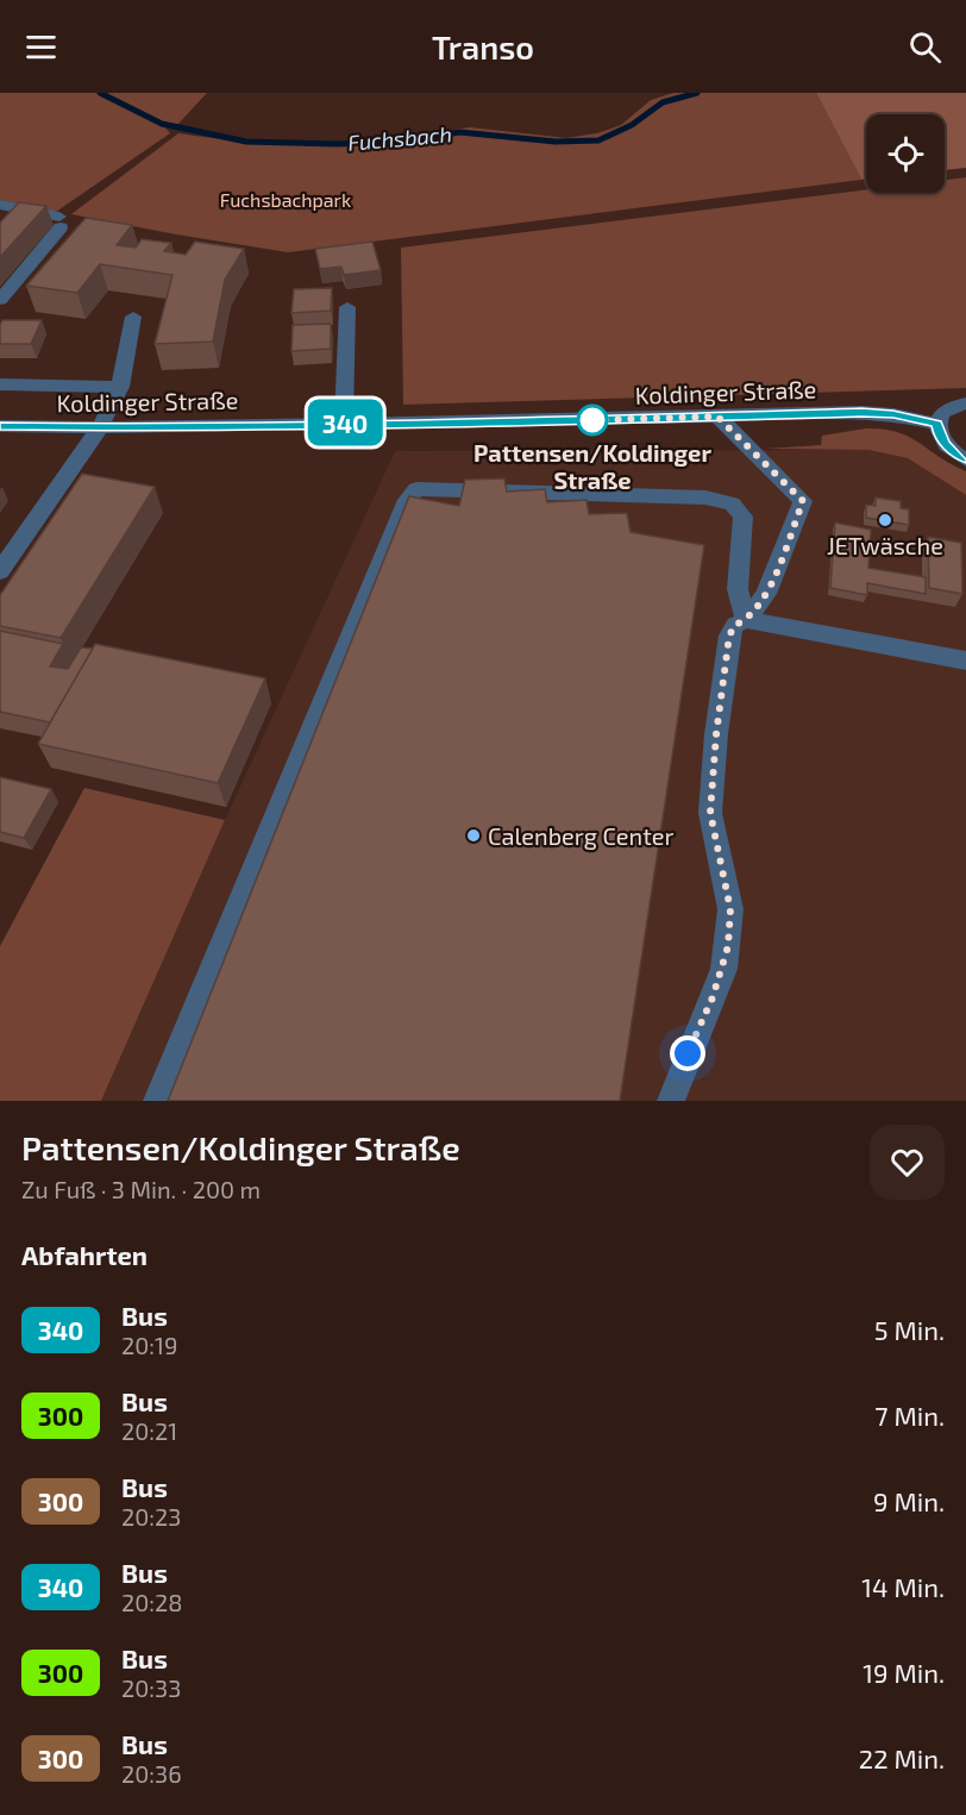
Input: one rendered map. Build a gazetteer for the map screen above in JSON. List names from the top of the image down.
{
  "streets": {
    "street": ["Koldinger Straße"]
  },
  "water": ["Fuchsbach"],
  "parks": ["Fuchsbachpark"],
  "places": ["Pattensen/Koldinger Straße", "JETwäsche", "Calenberg Center"],
  "lines": ["bus line 340"],
  "page": {
    "header": "Transo",
    "on_map": "340",
    "heading": [
      ["Pattensen/Koldinger Straße", "Zu Fuß · 3 Min. · 200 m"],
      "Abfahrten"
    ],
    "list": [
      {
        "mark": "340",
        "name": "Bus",
        "note": "20:19",
        "value": "5 Min."
      },
      {
        "mark": "300",
        "name": "Bus",
        "note": "20:21",
        "value": "7 Min."
      },
      {
        "mark": "300",
        "name": "Bus",
        "note": "20:23",
        "value": "9 Min."
      },
      {
        "mark": "340",
        "name": "Bus",
        "note": "20:28",
        "value": "14 Min."
      },
      {
        "mark": "300",
        "name": "Bus",
        "note": "20:33",
        "value": "19 Min."
      },
      {
        "mark": "300",
        "name": "Bus",
        "note": "20:36",
        "value": "22 Min."
      }
    ]
  }
}
